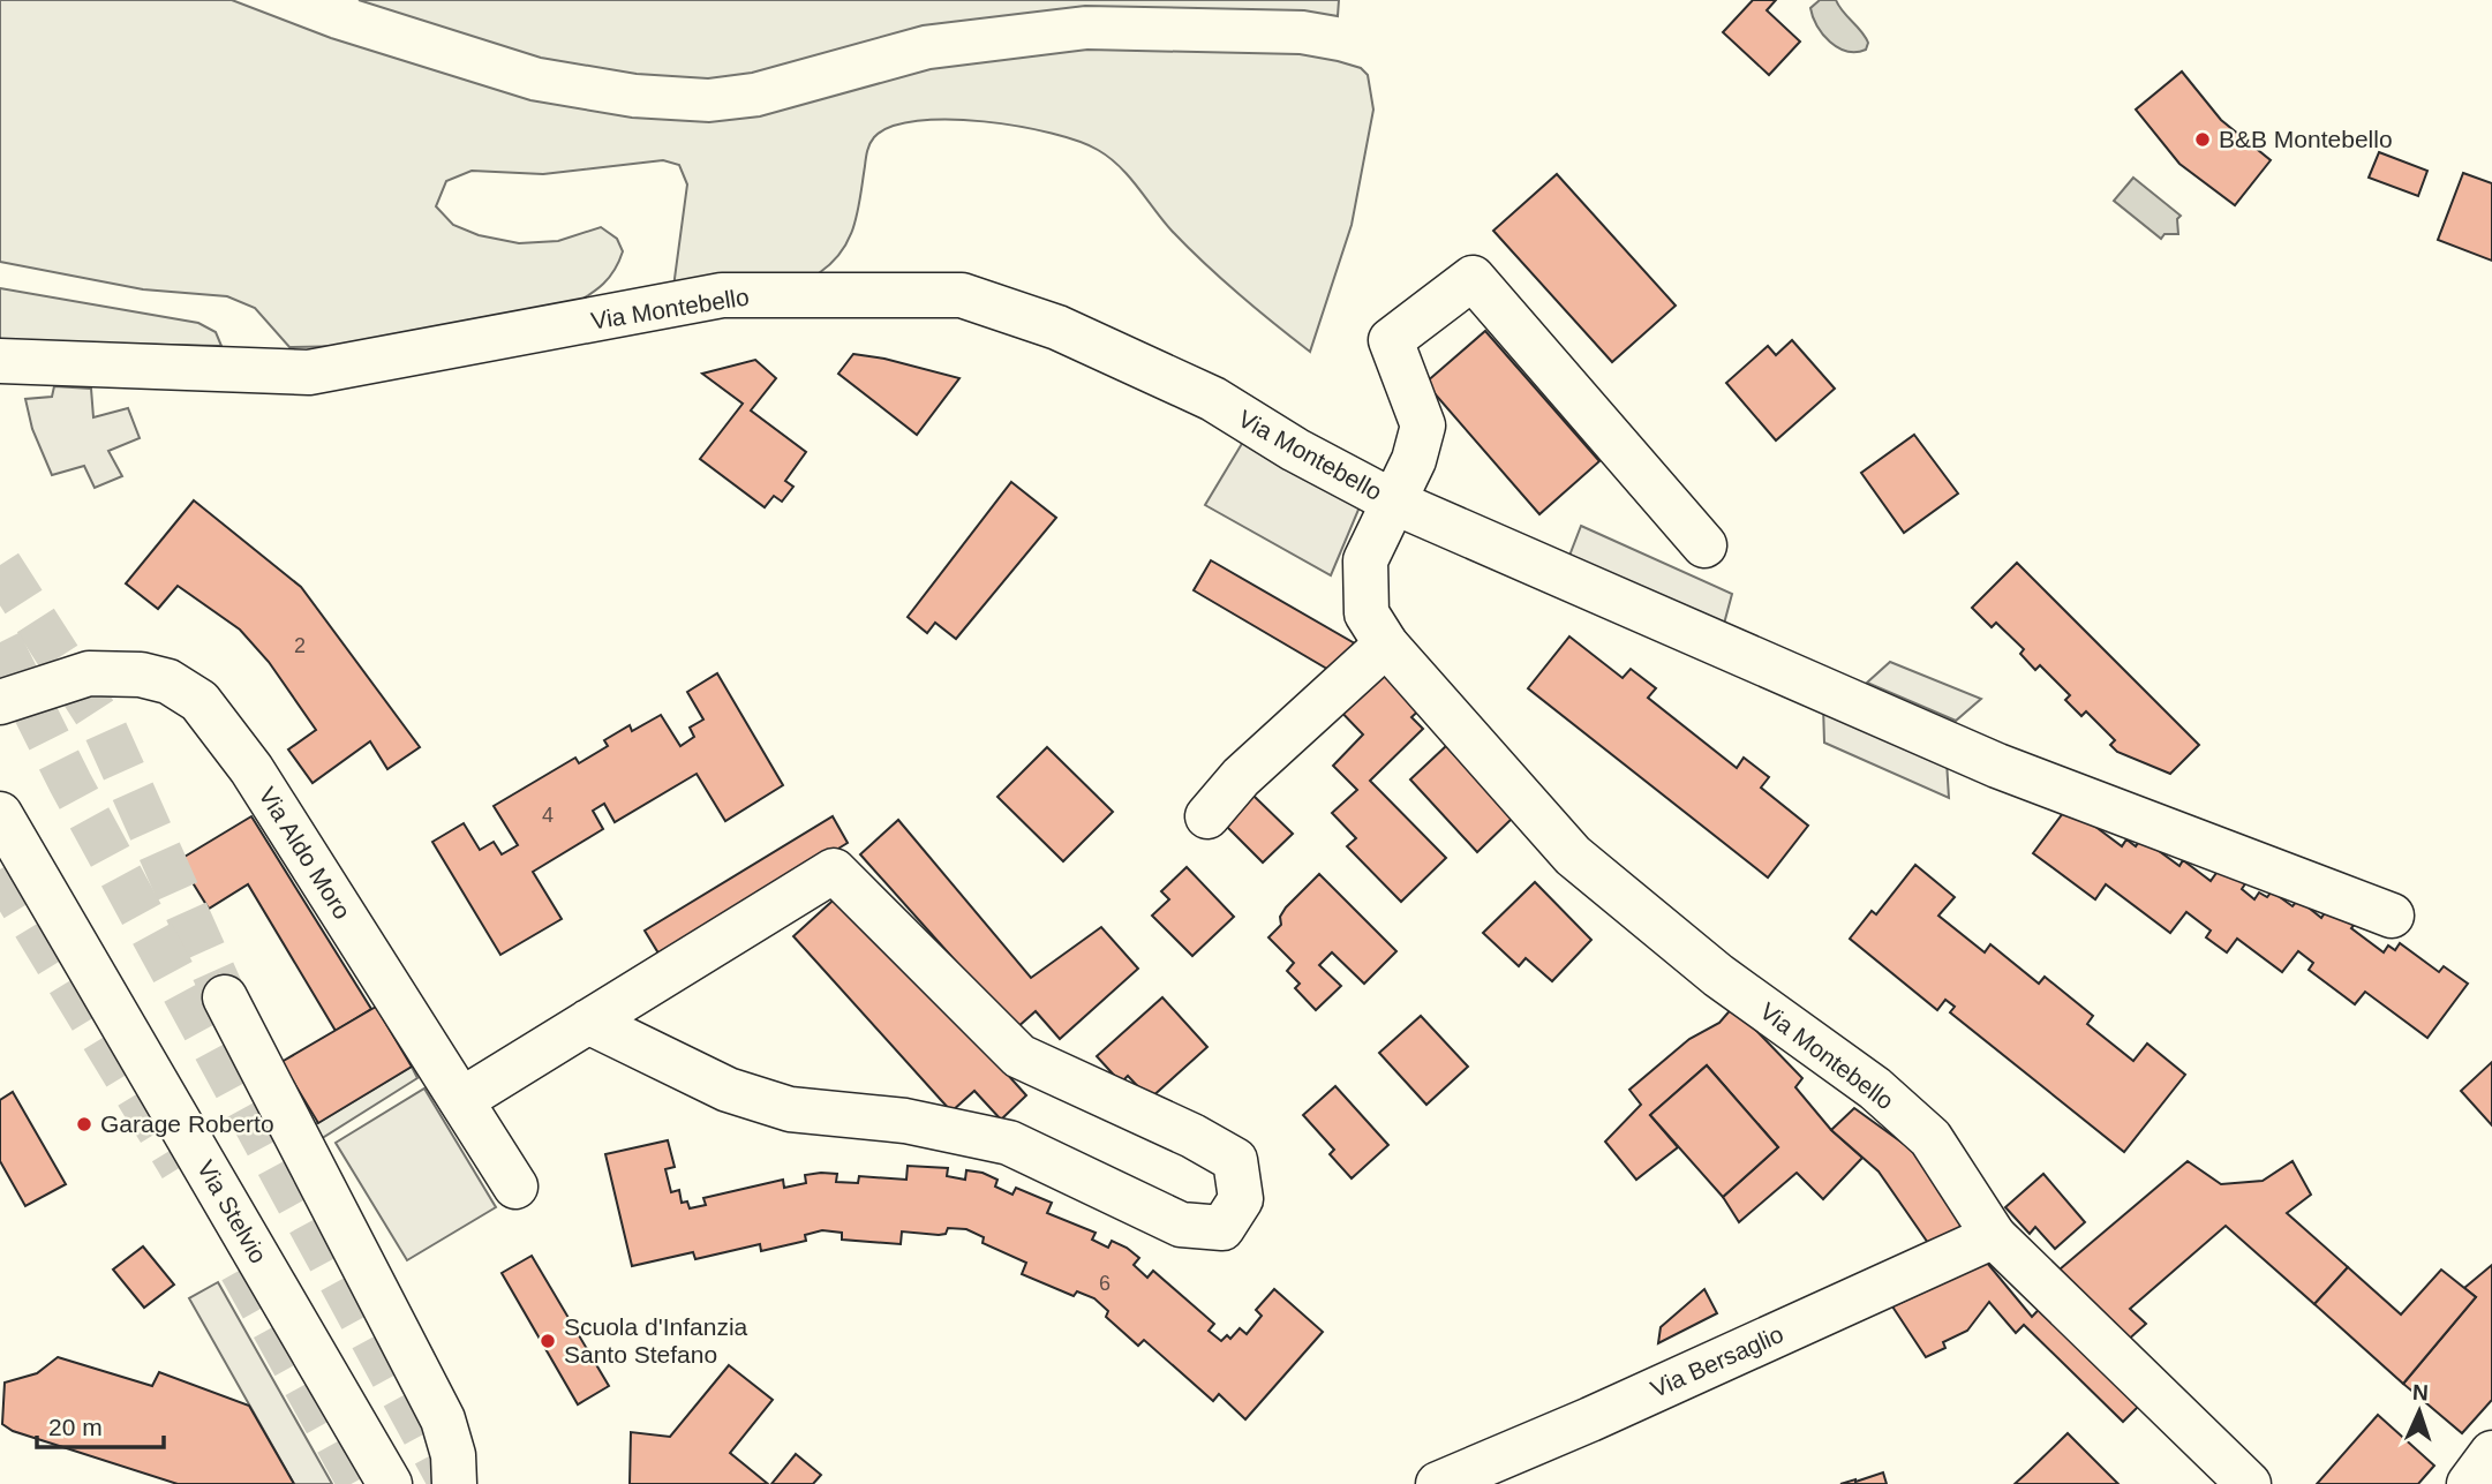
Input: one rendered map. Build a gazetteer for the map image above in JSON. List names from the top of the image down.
{
  "streets": {
    "main road": [
      "Via Montebello",
      "Via Aldo Moro",
      "Via Stelvio",
      "Via Bersaglio"
    ]
  },
  "crossings": [
    ["Via Montebello", "Via Bersaglio"]
  ],
  "places": ["B&B Montebello", "Garage Roberto", "Scuola d'Infanzia Santo Stefano"],
  "house_numbers": ["2", "4", "6"],
  "scale_bar": "20 m",
  "north": "top"
}
